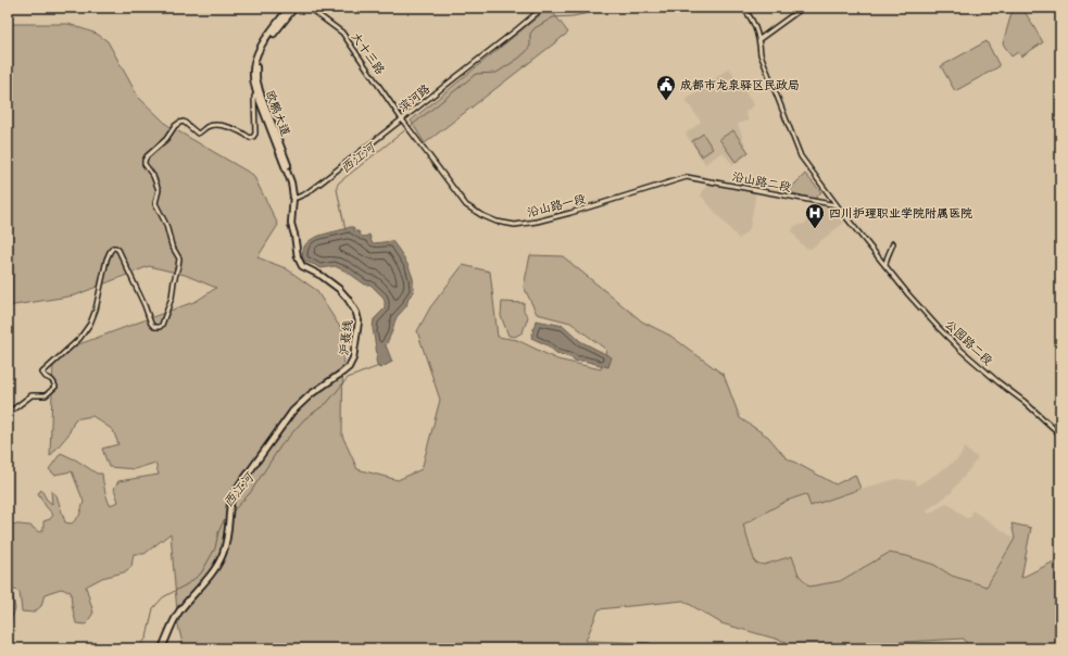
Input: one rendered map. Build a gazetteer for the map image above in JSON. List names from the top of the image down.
{
  "streets": {
    "highway": ["欧鹏大道", "沪聂线"],
    "street": [
      "大十三路",
      "滨河路",
      "沿山路二段",
      "沿山路一段",
      "公园路二段"
    ]
  },
  "crossings": [
    ["大十三路", "滨河路"],
    ["大十三路", "沿山路一段"],
    ["滨河路", "欧鹏大道"],
    ["滨河路", "沪聂线"],
    ["欧鹏大道", "沪聂线"],
    ["沿山路二段", "沿山路一段"],
    ["沿山路二段", "公园路二段"]
  ],
  "water": ["西江河"],
  "places": {
    "public building": ["成都市龙泉驿区民政局"],
    "hospital": ["四川护理职业学院附属医院"]
  }
}
